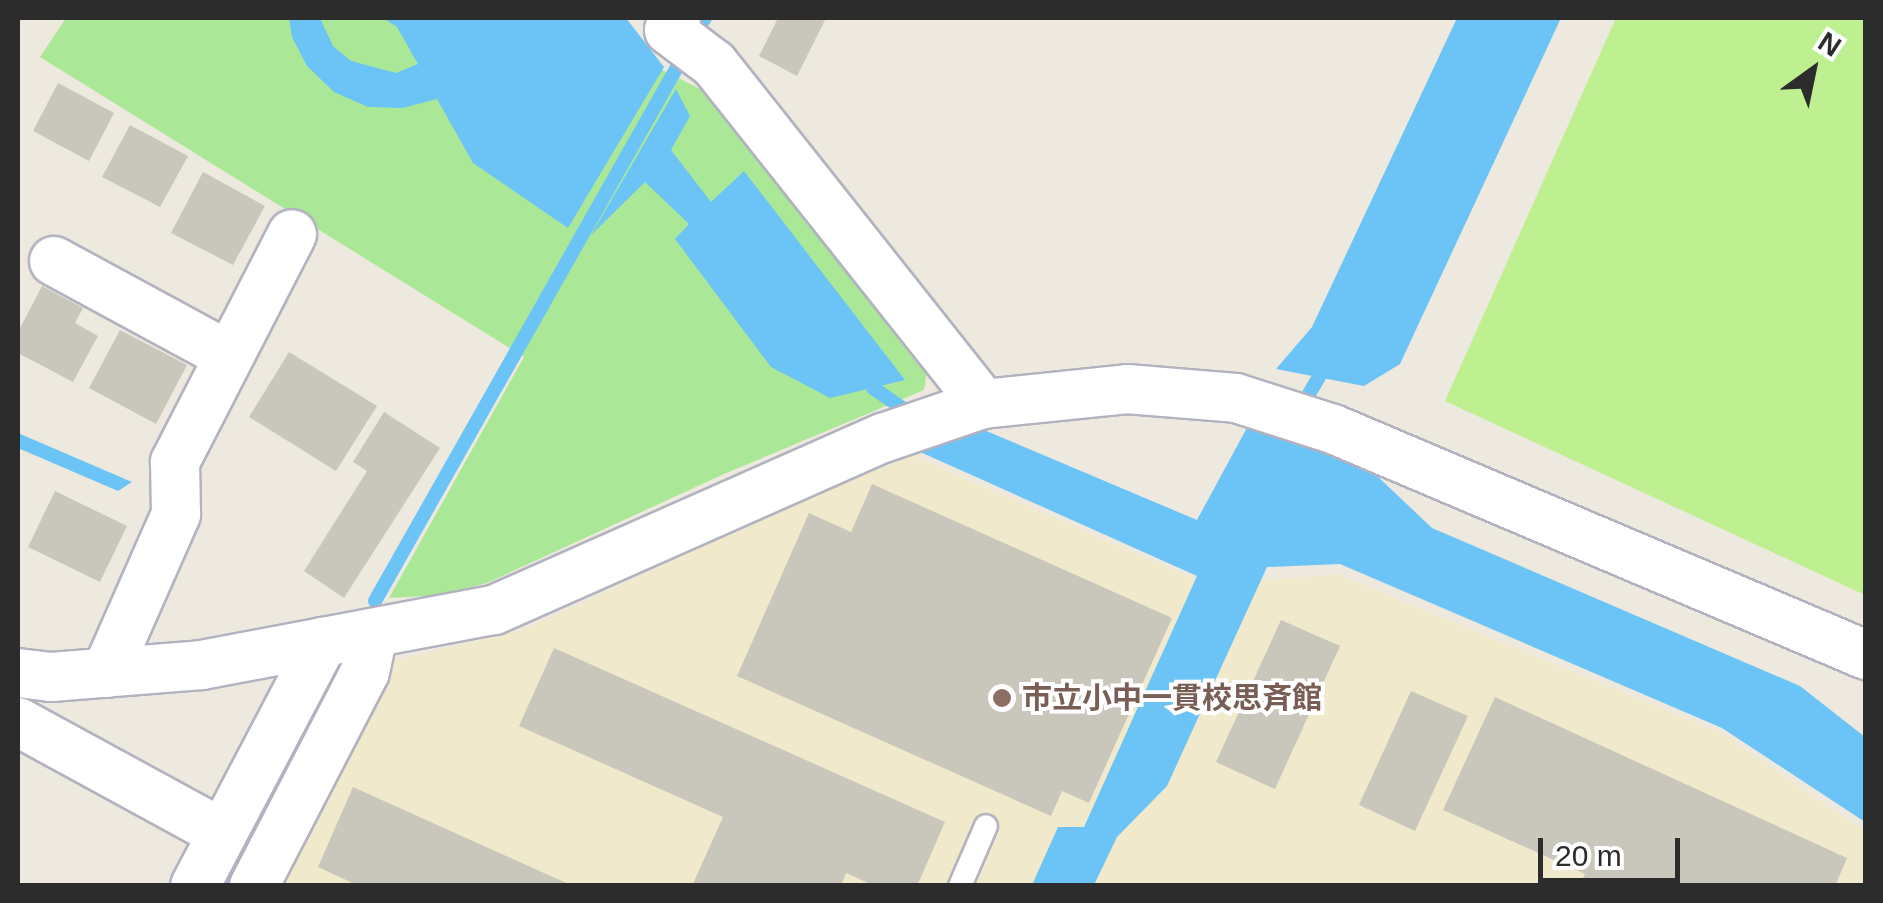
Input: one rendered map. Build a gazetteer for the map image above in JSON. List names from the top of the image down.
{
  "places": ["市立小中一貫校思斉館"],
  "scale_bar": "20 m",
  "north": "top right"
}
